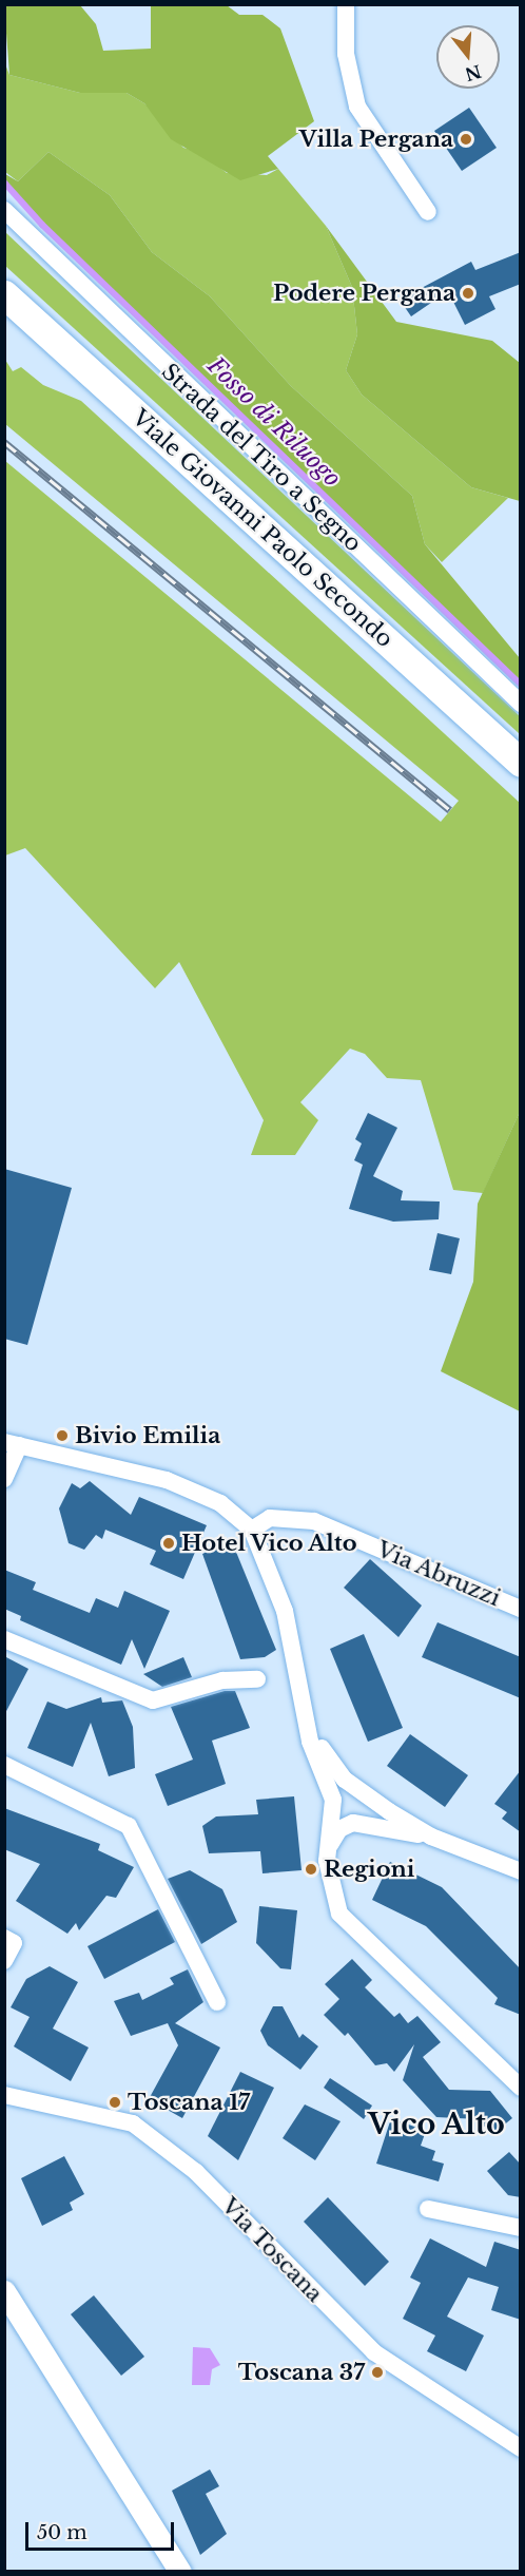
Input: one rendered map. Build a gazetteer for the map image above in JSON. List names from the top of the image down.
{
  "streets": {
    "main road": ["Viale Giovanni Paolo Secondo"],
    "street": ["Strada del Tiro a Segno", "Via Abruzzi", "Via Toscana"]
  },
  "districts": ["Vico Alto"],
  "water": ["Fosso di Riluogo"],
  "places": [
    "Villa Pergana",
    "Podere Pergana",
    "Bivio Emilia",
    "Hotel Vico Alto",
    "Regioni",
    "Toscana 17",
    "Toscana 37"
  ],
  "scale_bar": "50 m",
  "north": "bottom"
}
